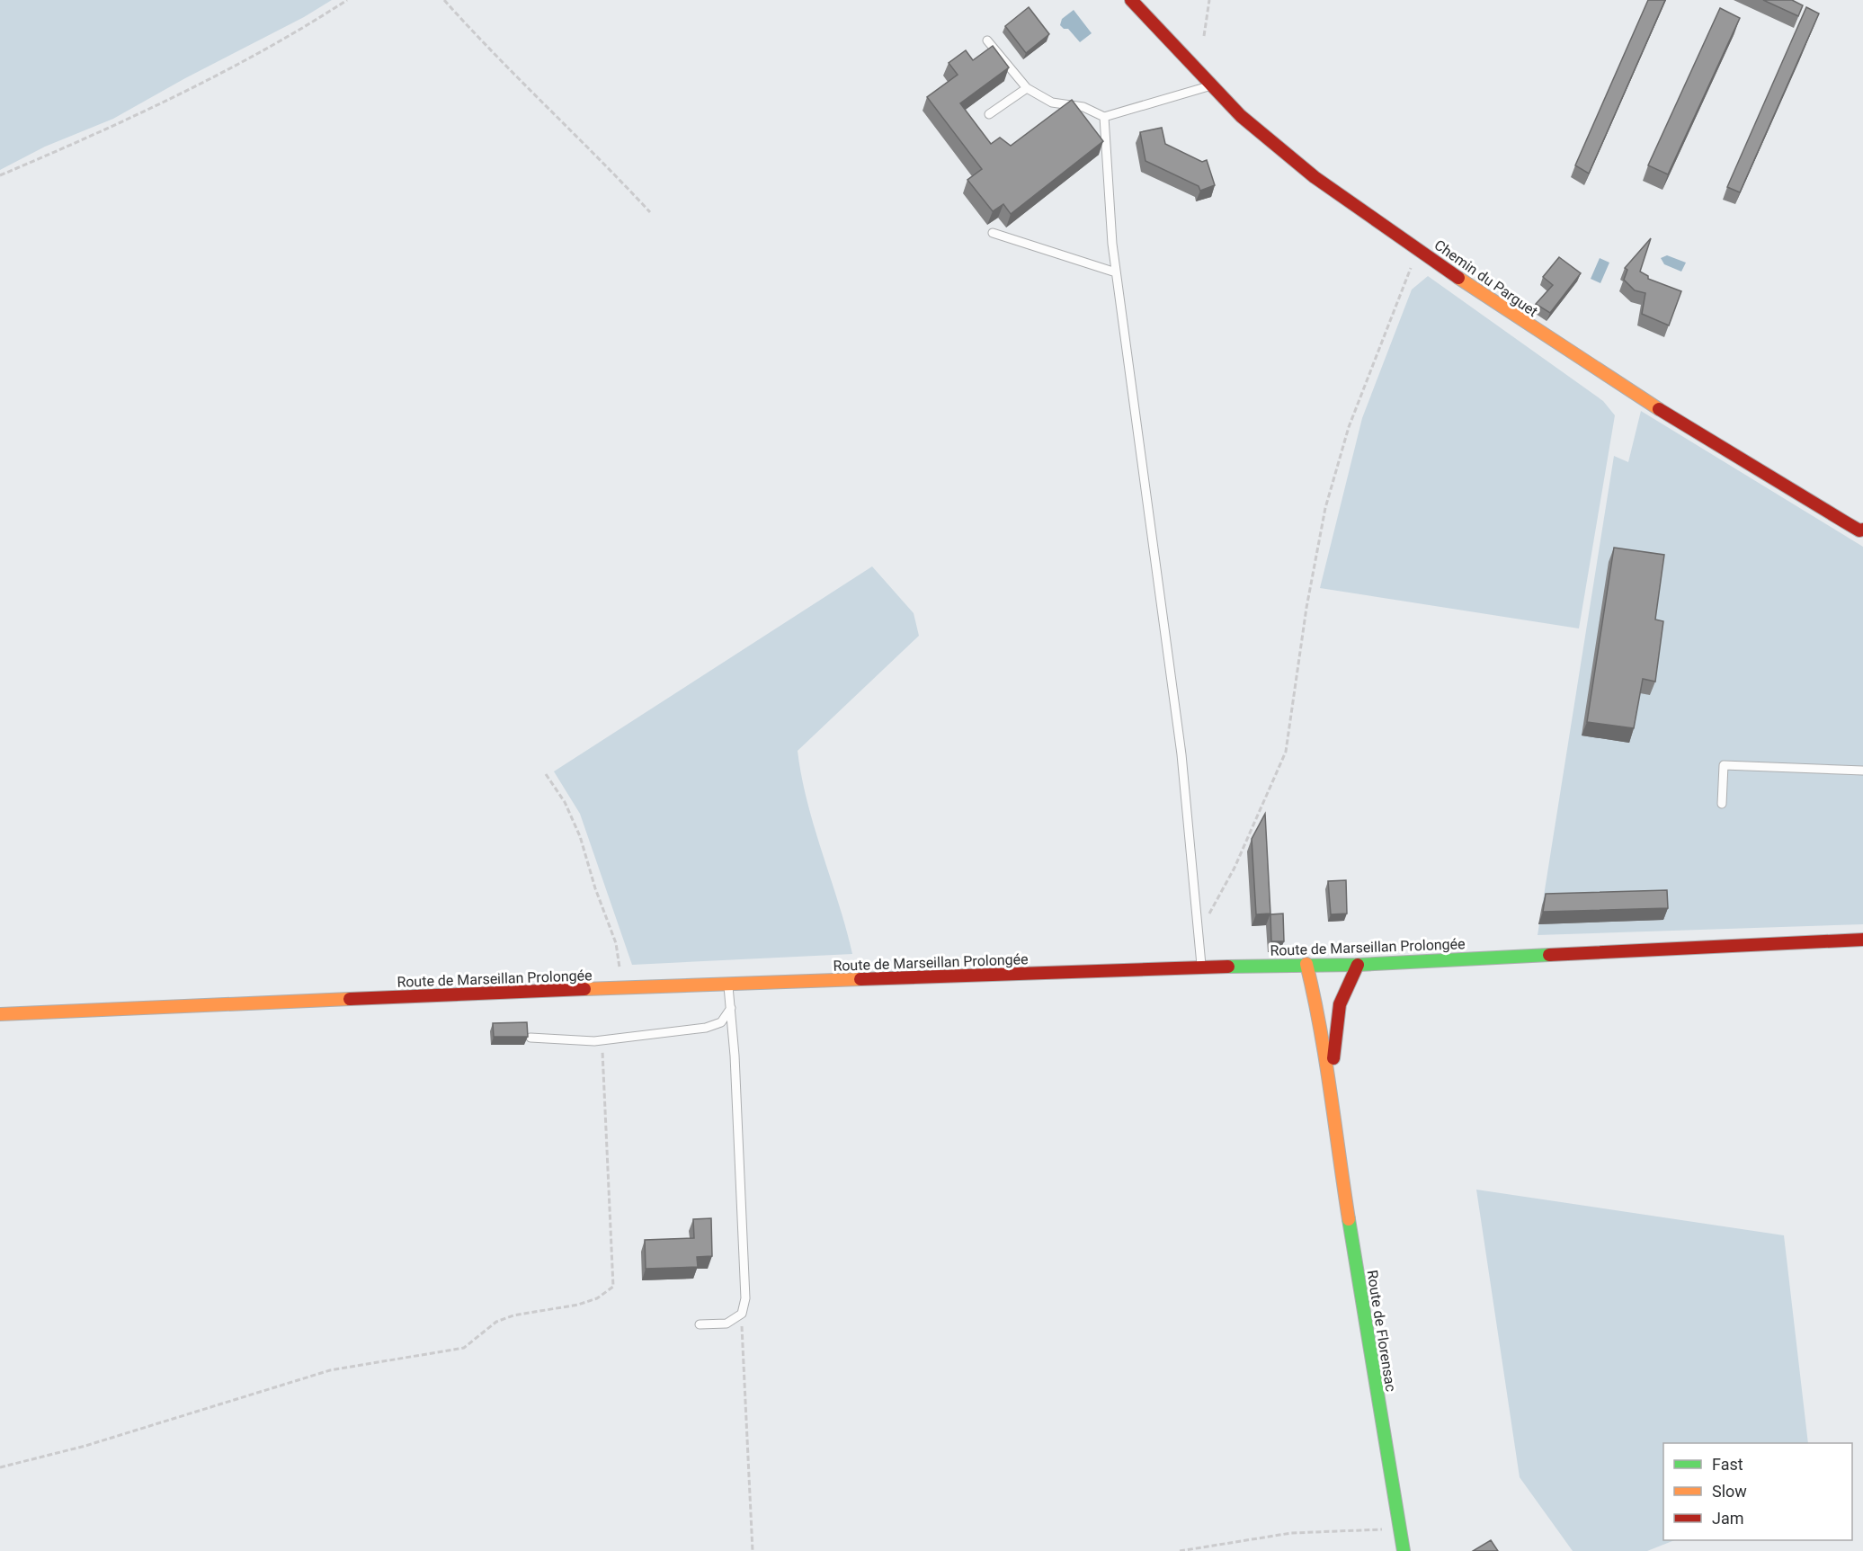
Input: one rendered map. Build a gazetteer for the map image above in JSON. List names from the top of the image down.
{
  "streets": {
    "main road": ["Chemin du Parguet", "Route de Marseillan Prolongée", "Route de Florensac"]
  },
  "crossings": [
    ["Route de Marseillan Prolongée", "Route de Florensac"]
  ],
  "legend": ["Fast", "Slow", "Jam"]
}
